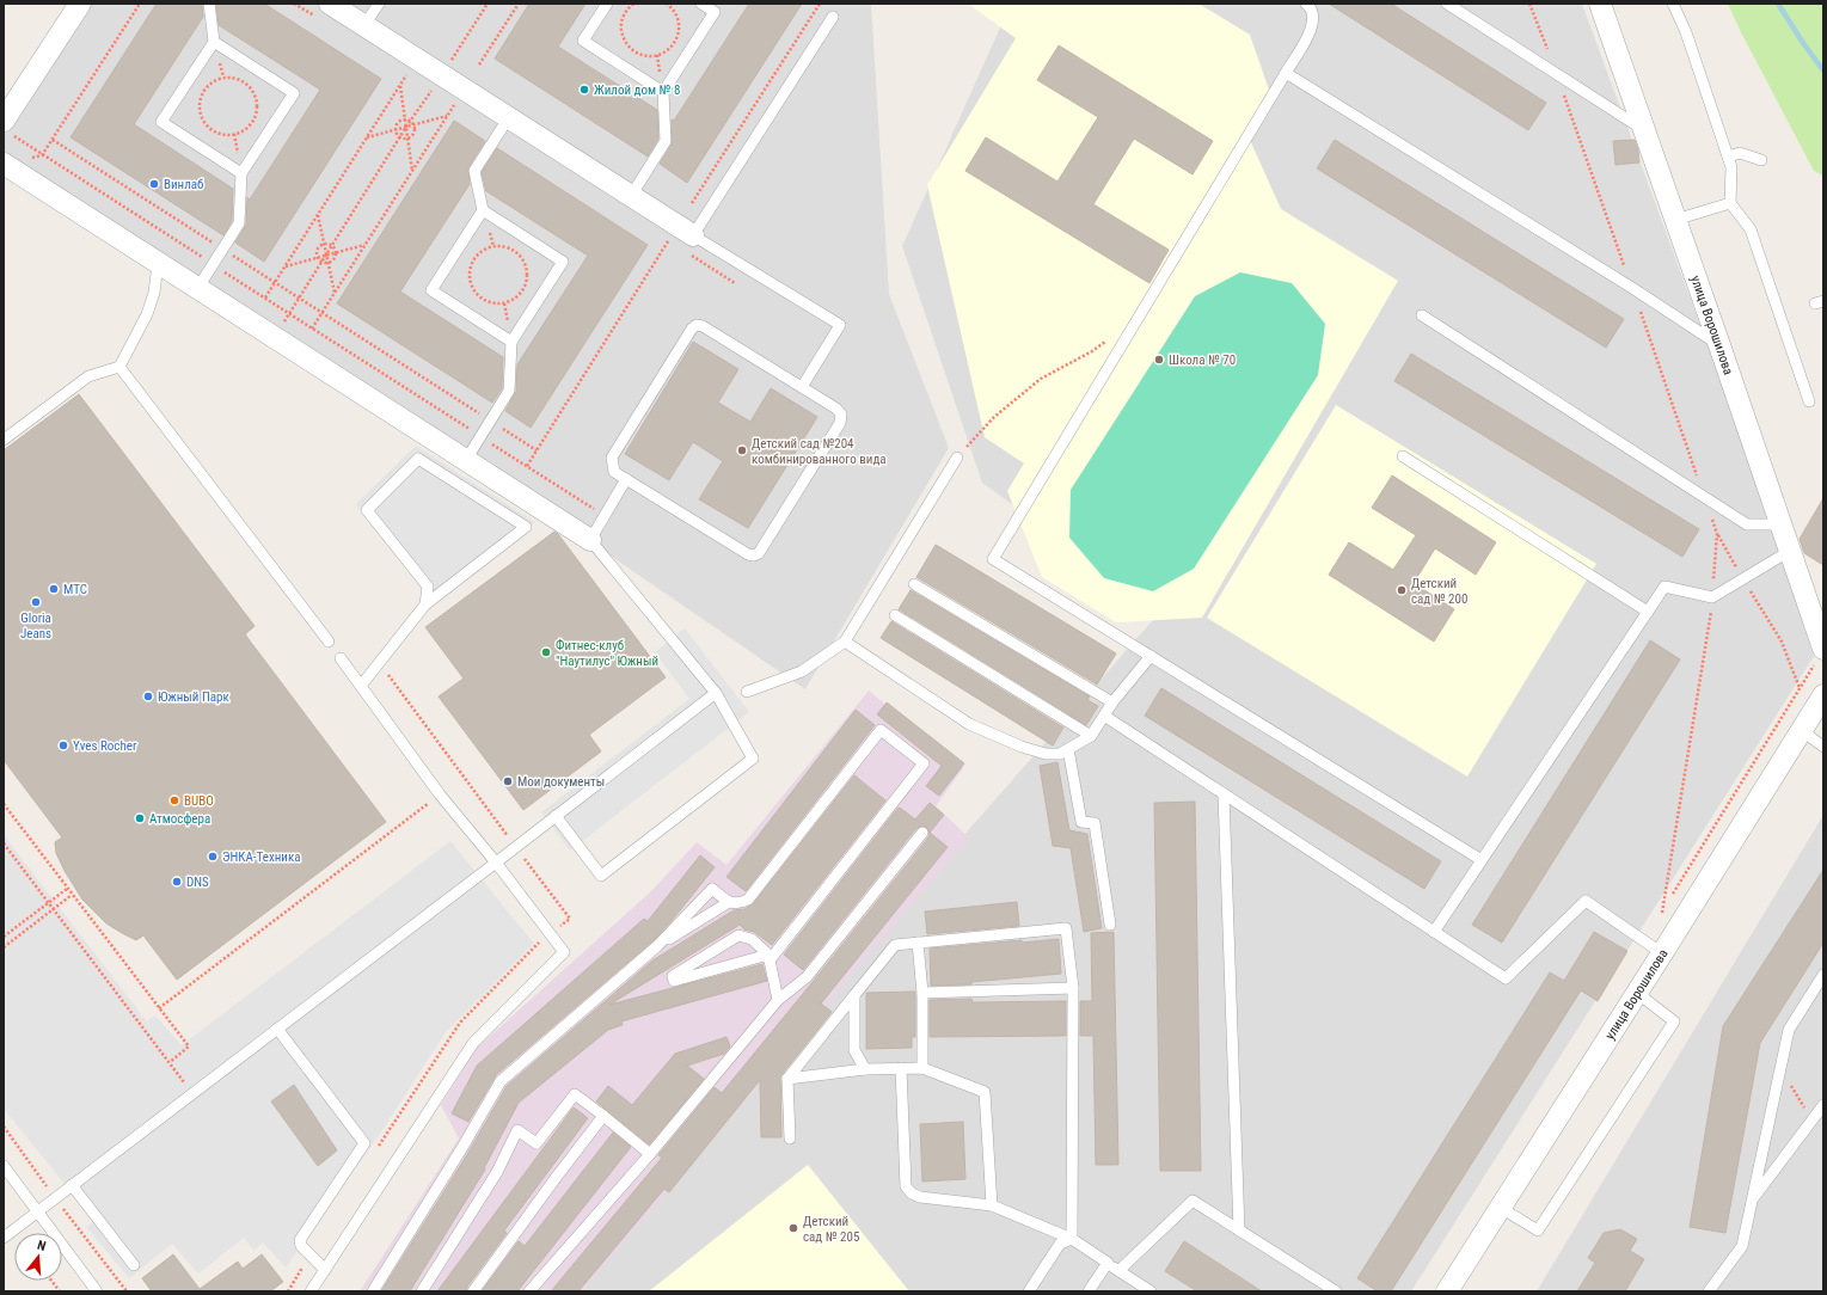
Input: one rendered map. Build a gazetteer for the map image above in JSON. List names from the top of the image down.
{
  "streets": {
    "street": ["улица Ворошилова"]
  },
  "places": [
    "Жилой дом № 8",
    "Винлаб",
    "Школа № 70",
    "Детский сад №204 комбинированного вида",
    "МТС",
    "Детский сад № 200",
    "Gloria Jeans",
    "Фитнес-клуб \"Наутилус\" Южный",
    "Южный Парк",
    "Yves Rocher",
    "Мои документы",
    "BUBO",
    "Атмосфера",
    "ЭНКА-Техника",
    "DNS",
    "Детский сад № 205"
  ],
  "north": "top"
}
